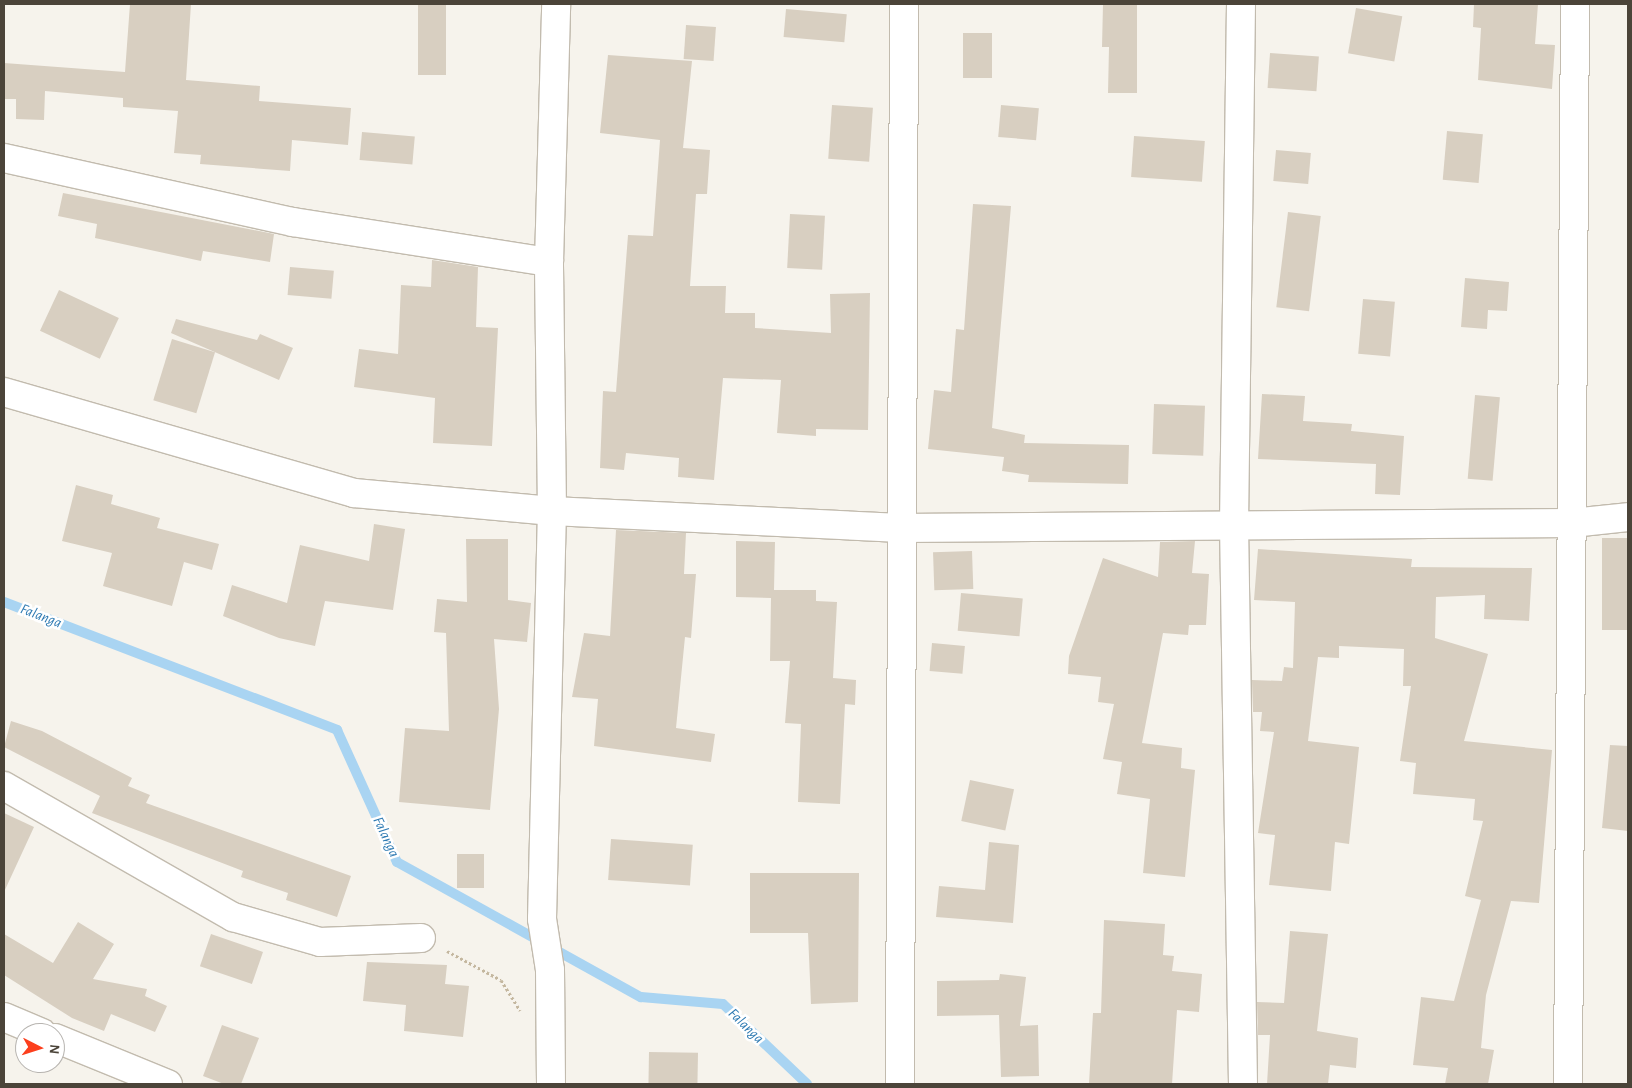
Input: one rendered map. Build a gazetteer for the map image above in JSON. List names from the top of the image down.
{
  "water": ["Falanga"],
  "north": "right"
}
